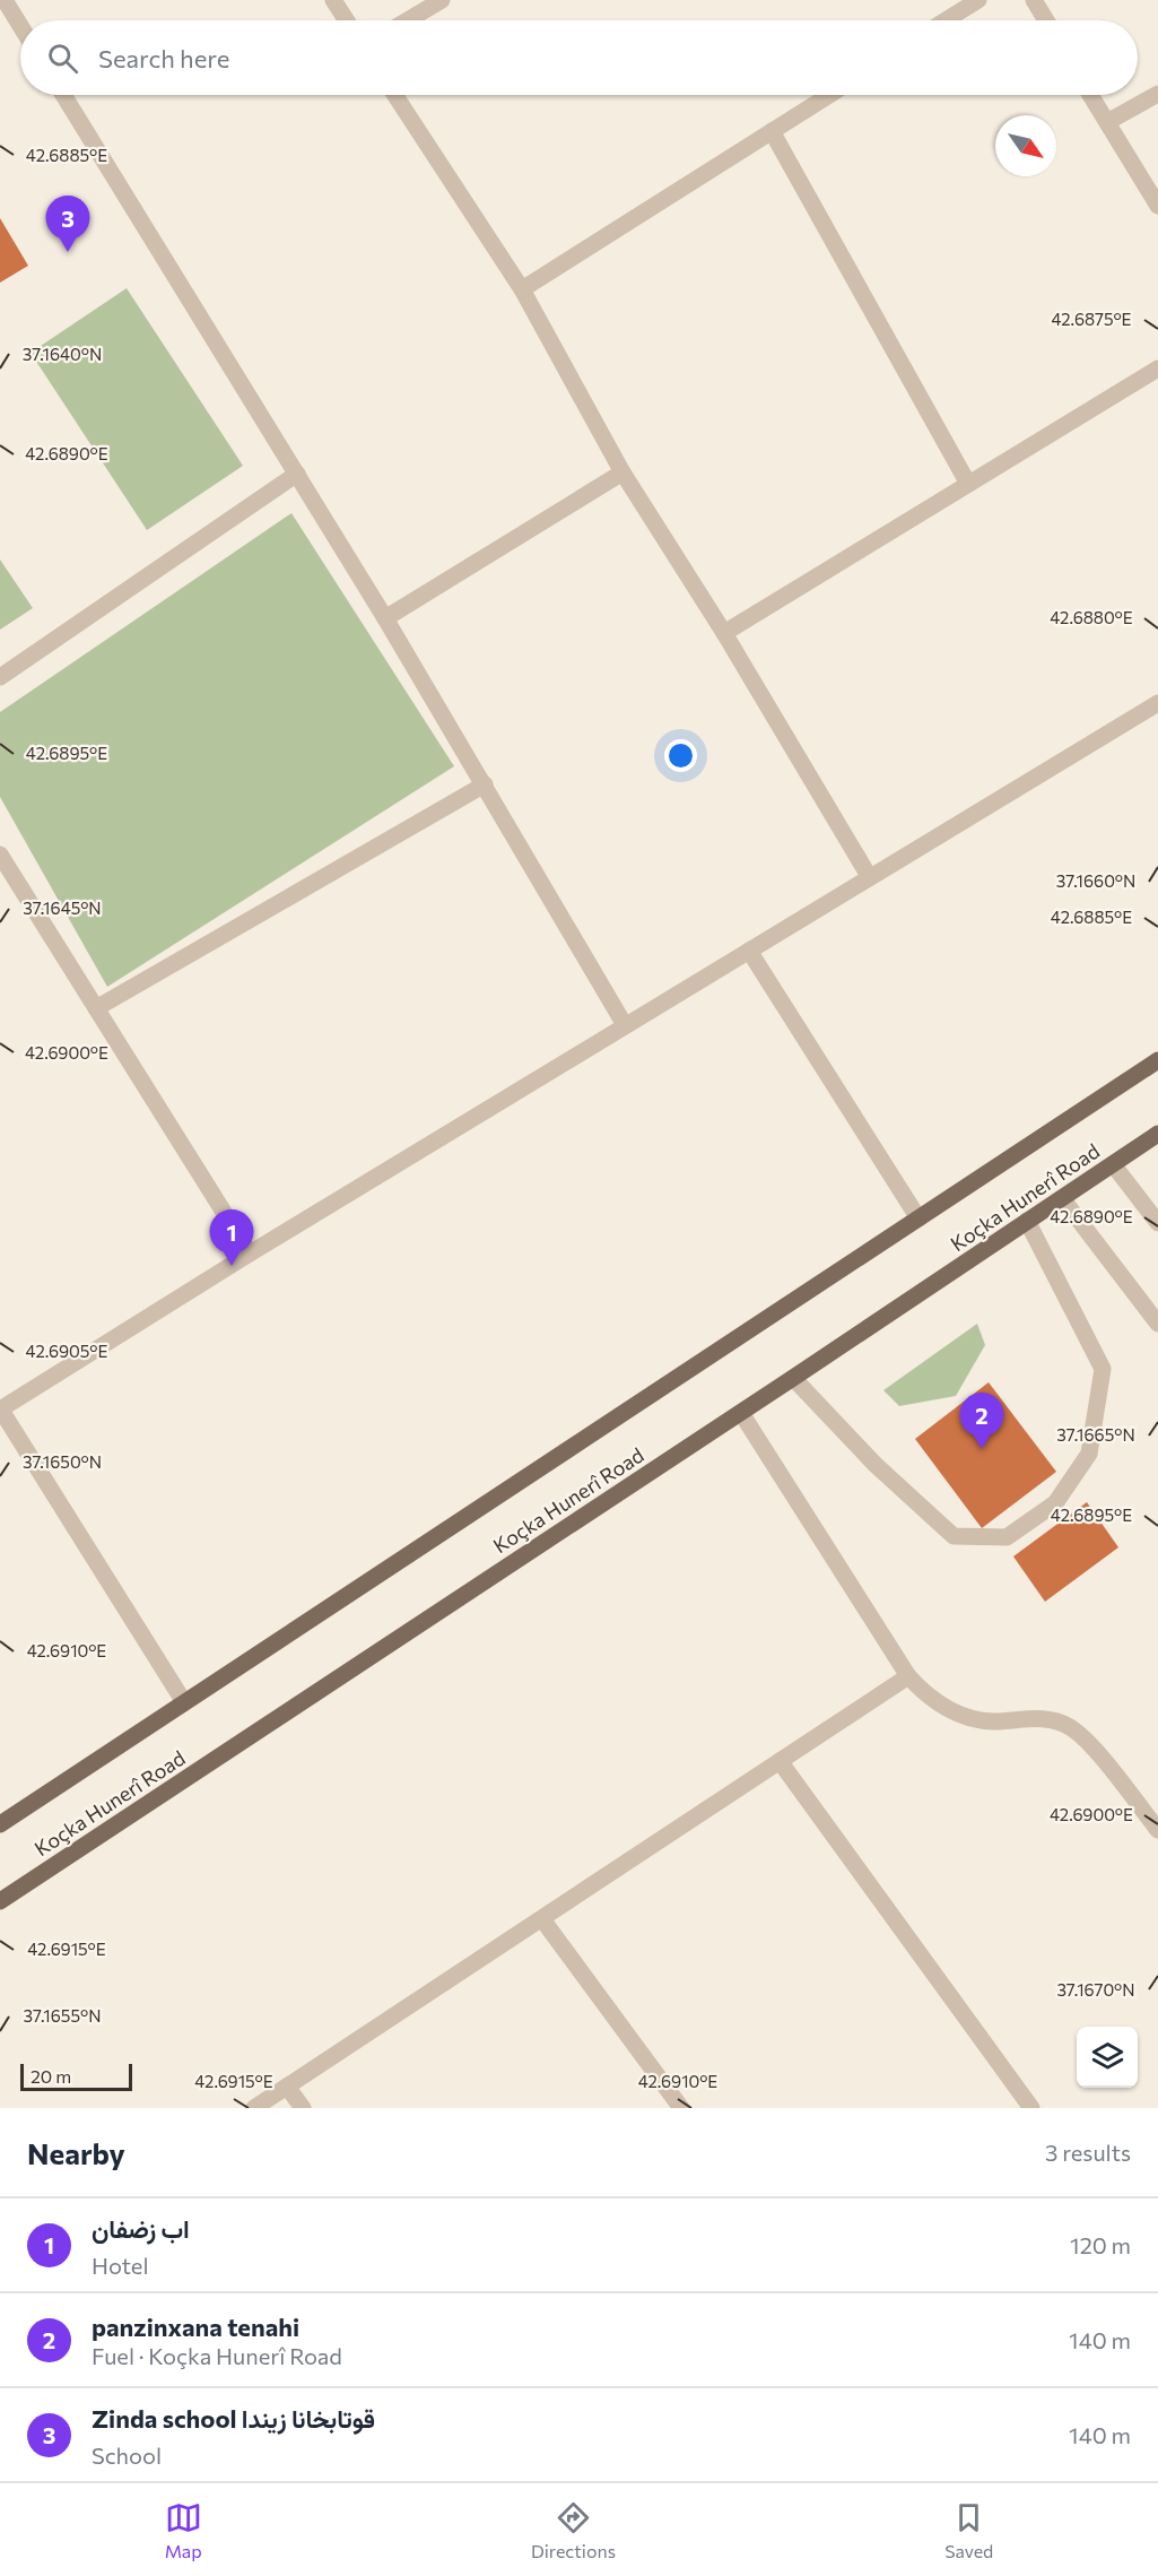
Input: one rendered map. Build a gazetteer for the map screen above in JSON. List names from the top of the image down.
{
  "streets": {
    "main road": ["Koçka Hunerî Road"]
  },
  "scale_bar": "20 m",
  "north": "bottom right",
  "page": {
    "search": "Search here",
    "pins": ["3", "1", "2"],
    "scale": "20 m",
    "heading": ["Nearby", "3 results"],
    "list": [
      {
        "mark": "1",
        "name": "اب زضفان",
        "note": "Hotel",
        "value": "120 m"
      },
      {
        "mark": "2",
        "name": "panzinxana tenahi",
        "note": "Fuel · Koçka Hunerî Road",
        "value": "140 m"
      },
      {
        "mark": "3",
        "name": "Zinda school قوتابخانا زیندا",
        "note": "School",
        "value": "140 m"
      }
    ],
    "nav": ["Map", "Directions", "Saved"]
  },
  "coordinates": [
    "42.6885°E",
    "42.6875°E",
    "37.1640°N",
    "42.6890°E",
    "42.6880°E",
    "42.6895°E",
    "37.1660°N",
    "37.1645°N",
    "42.6900°E",
    "42.6905°E",
    "37.1665°N",
    "37.1650°N",
    "42.6910°E",
    "42.6915°E",
    "37.1670°N",
    "37.1655°N"
  ]
}
